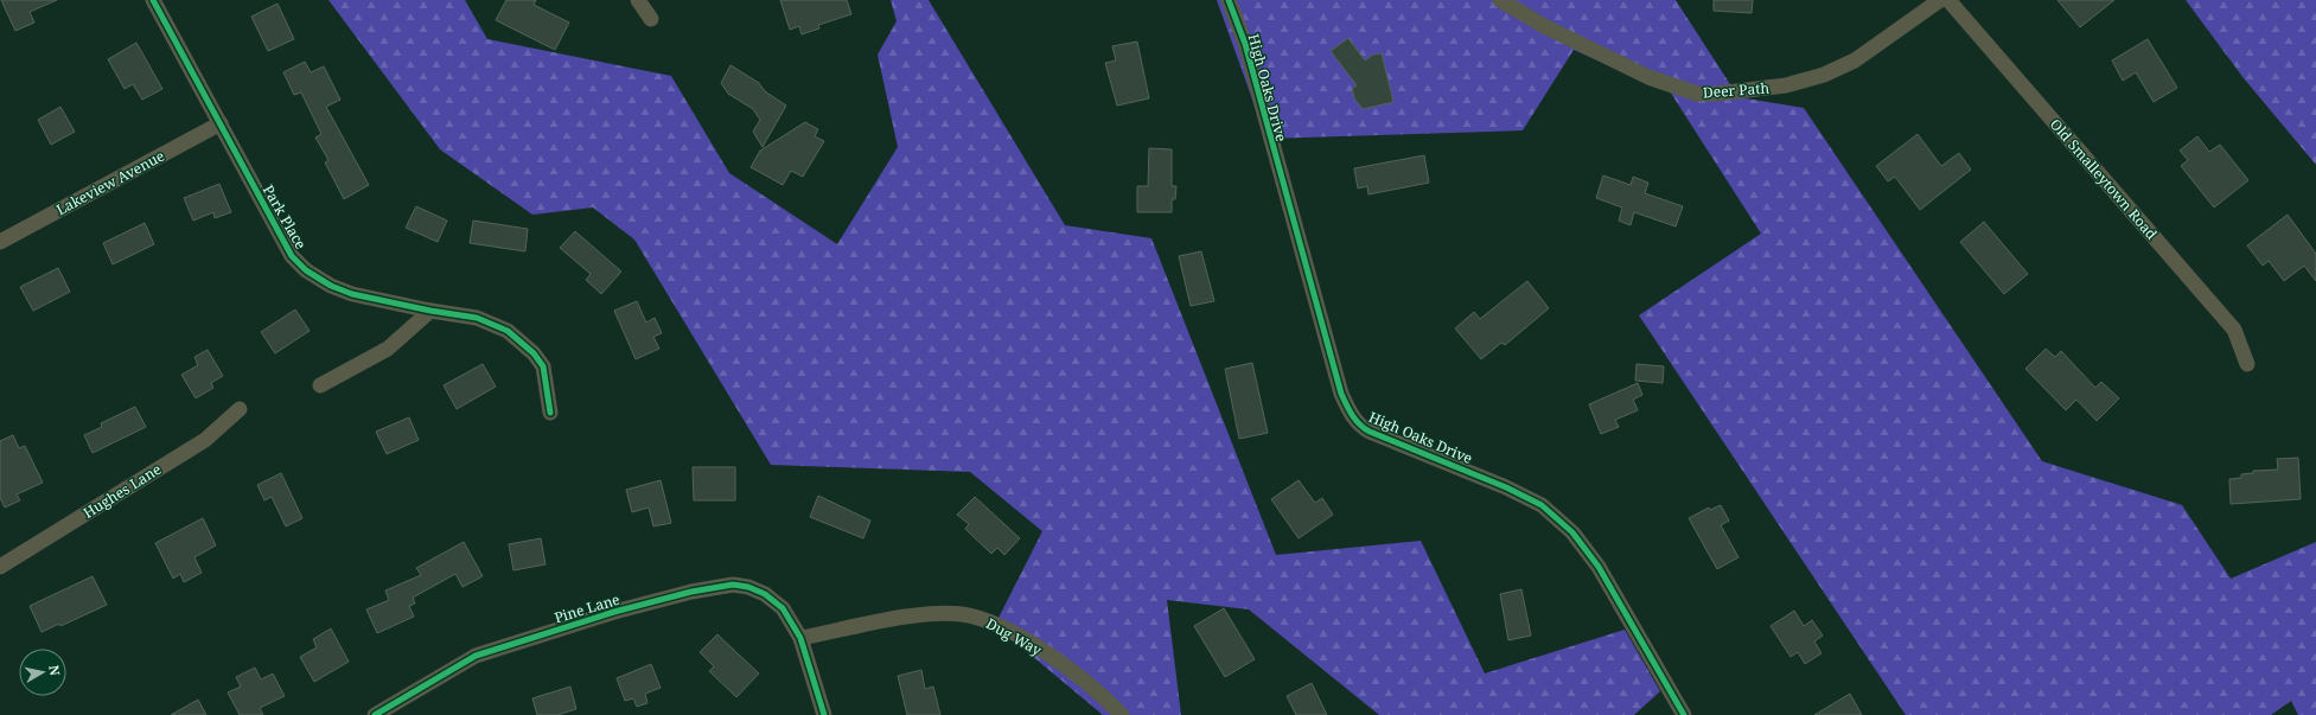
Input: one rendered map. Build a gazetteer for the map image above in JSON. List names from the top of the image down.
{
  "streets": {
    "street": [
      "High Oaks Drive",
      "Deer Path",
      "Old Smalleytown Road",
      "Lakeview Avenue",
      "Park Place",
      "Hughes Lane",
      "Pine Lane",
      "Dug Way"
    ]
  },
  "crossings": [
    ["Lakeview Avenue", "Park Place"],
    ["Pine Lane", "Dug Way"]
  ],
  "north": "right"
}
